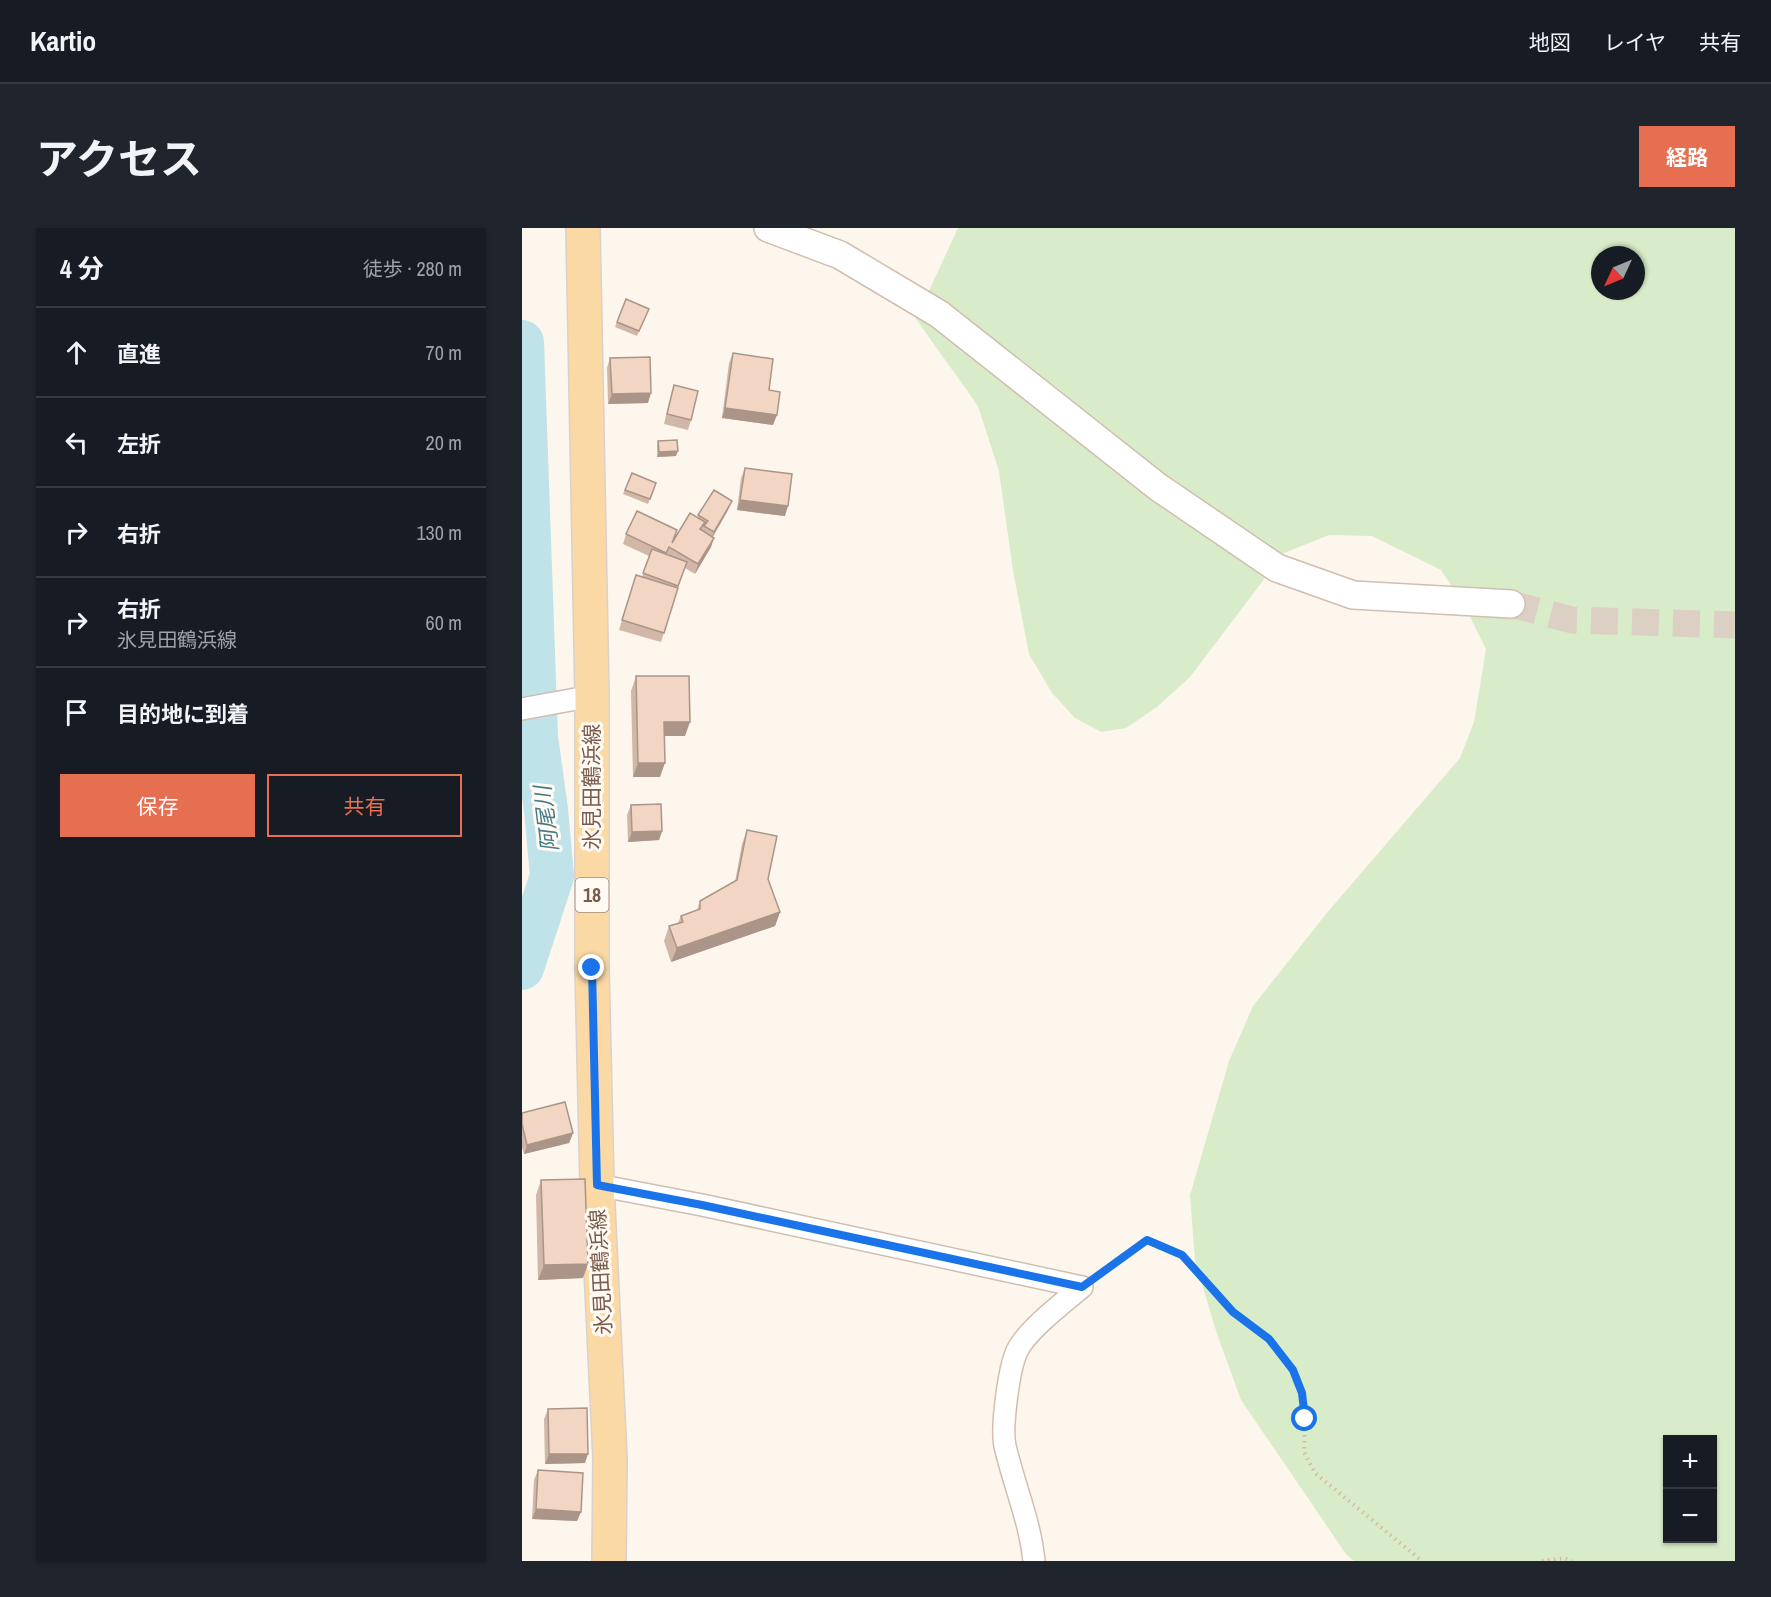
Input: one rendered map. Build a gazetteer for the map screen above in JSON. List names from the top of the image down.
{
  "streets": {
    "main road": ["氷見田鶴浜線", "18"]
  },
  "water": ["阿尾川"],
  "north": "bottom left",
  "page": {
    "header": "Kartio",
    "nav": ["地図", "レイヤ", "共有"],
    "title": "アクセス",
    "buttons": [
      "経路",
      ["保存", "共有"]
    ],
    "heading": ["4 分", "徒歩 · 280 m"],
    "list": [
      ["直進", "70 m"],
      ["左折", "20 m"],
      ["右折", "130 m"],
      ["右折", "氷見田鶴浜線", "60 m"],
      "目的地に到着"
    ],
    "map_buttons": ["+", "−"]
  }
}
